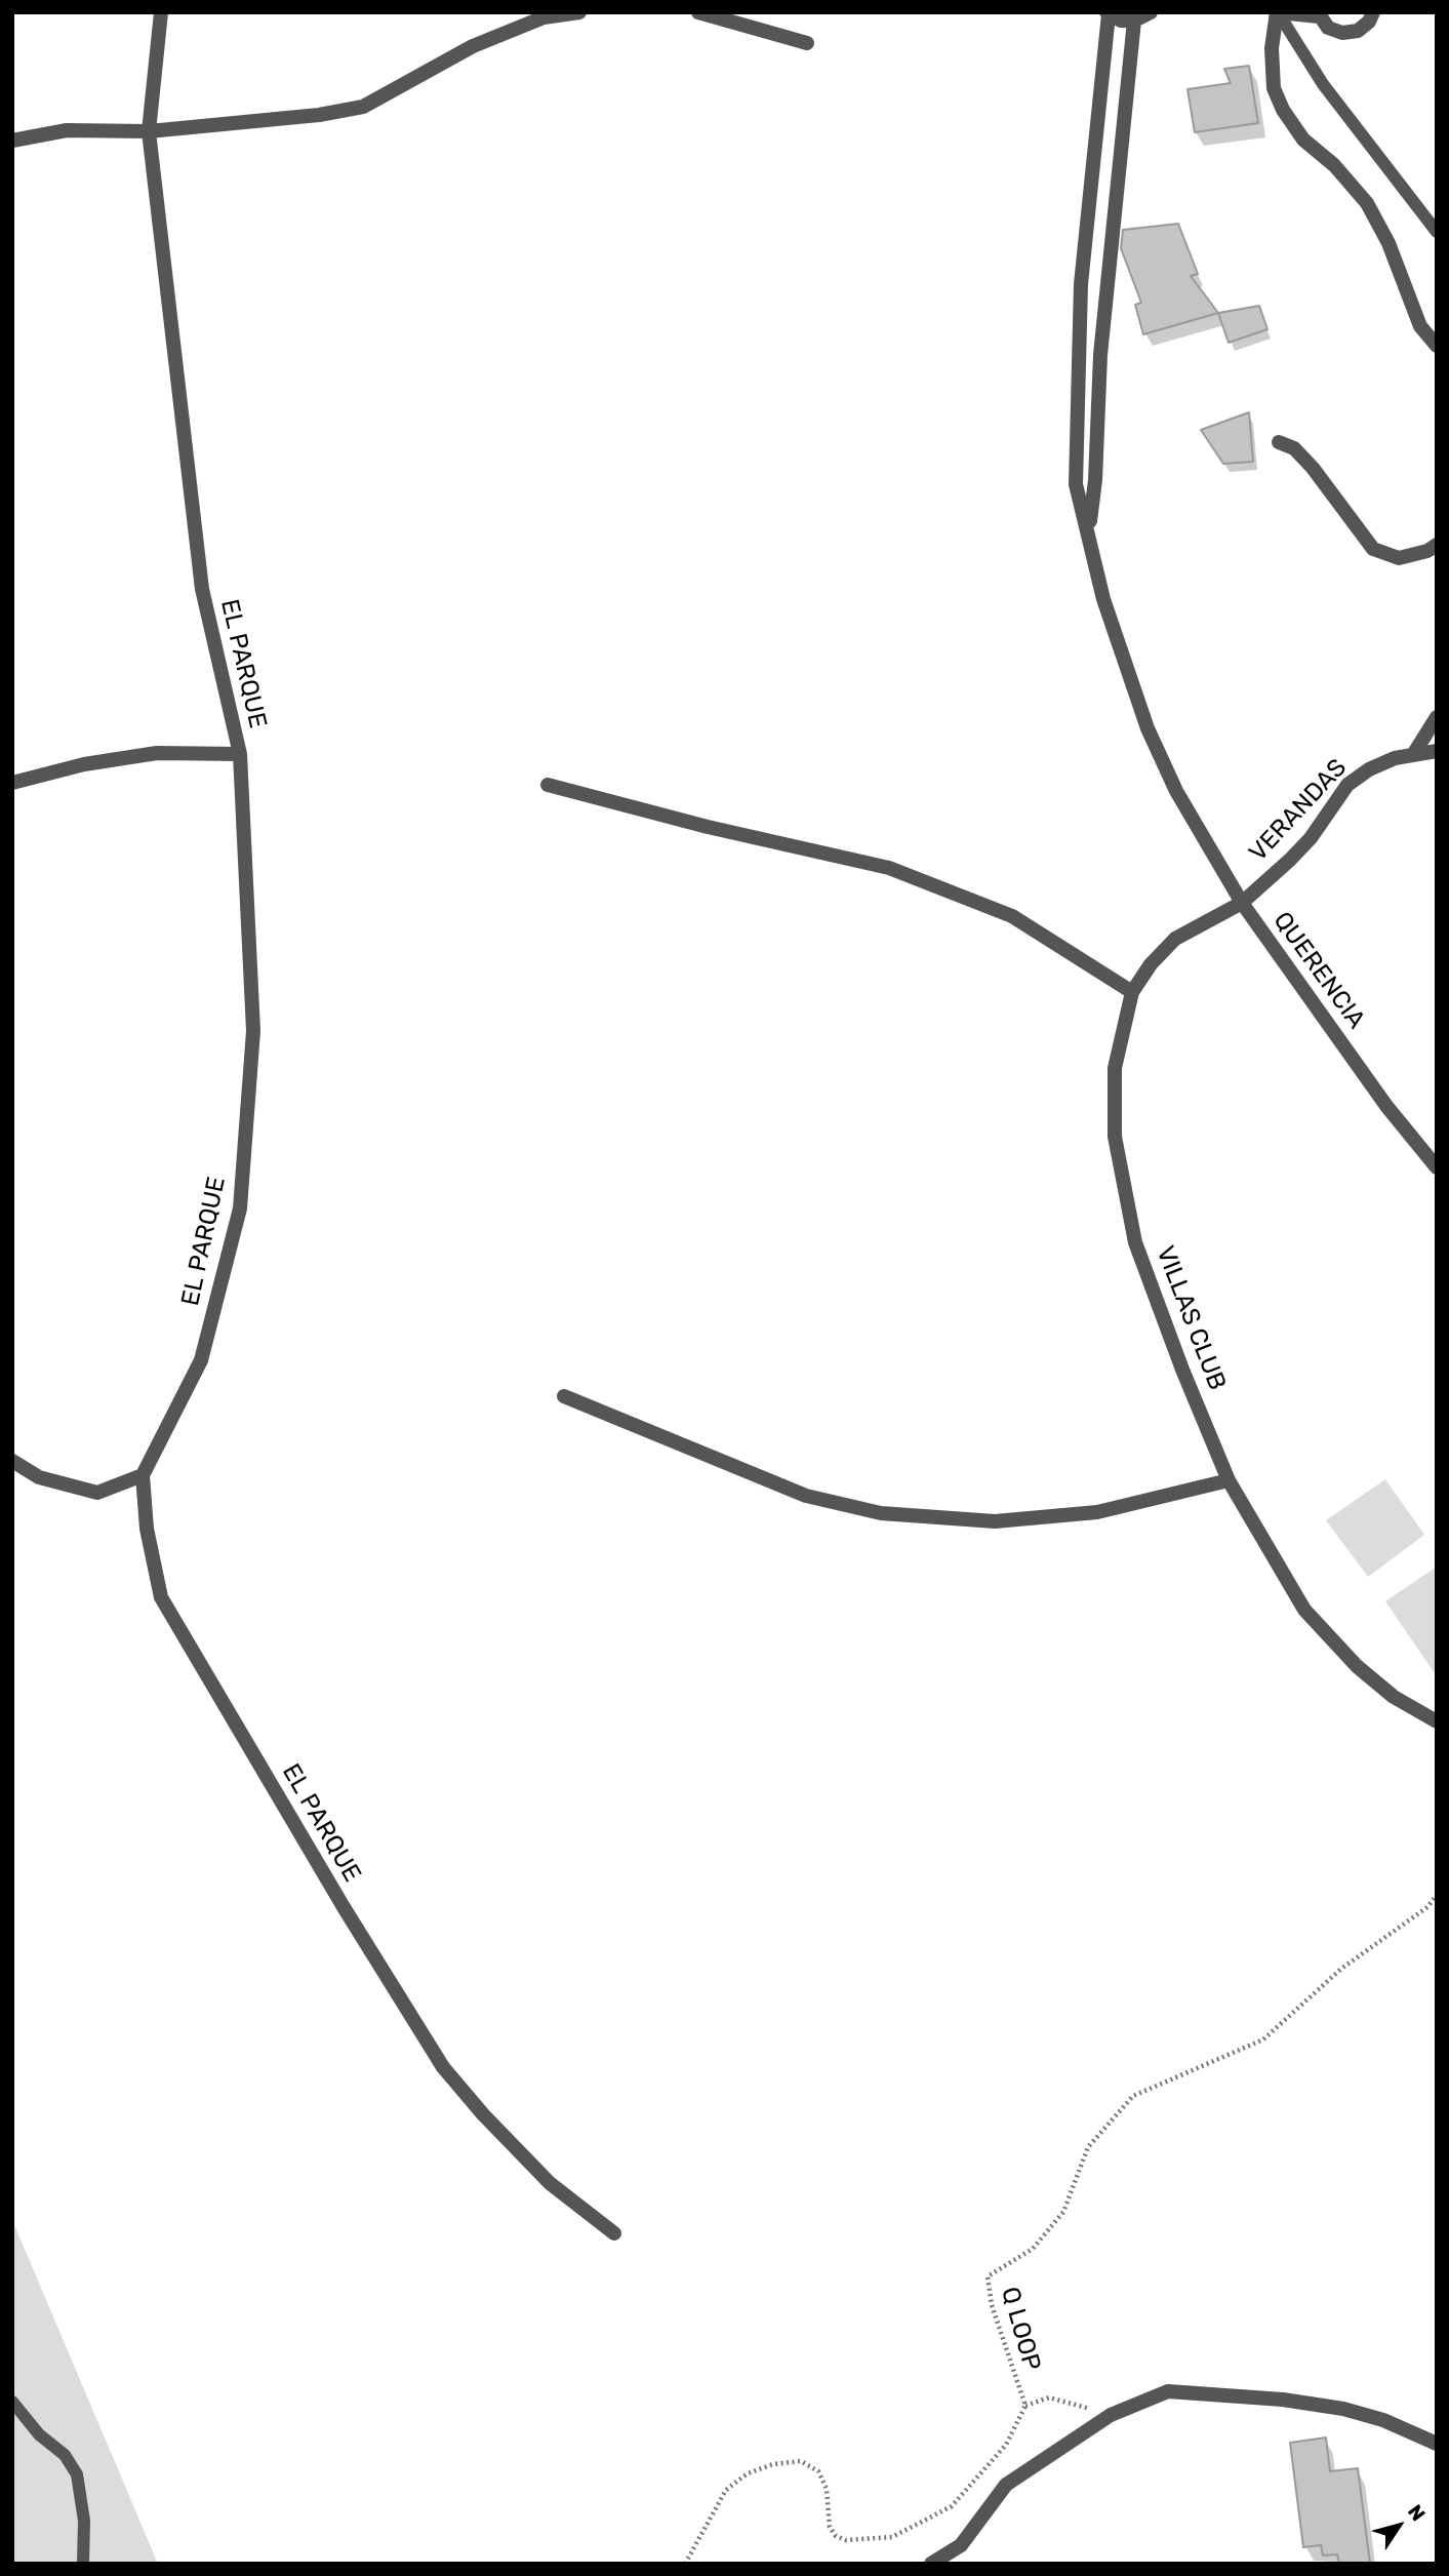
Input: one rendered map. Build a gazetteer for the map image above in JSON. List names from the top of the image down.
{
  "streets": {
    "street": [
      "EL PARQUE",
      "VERANDAS",
      "QUERENCIA",
      "VILLAS CLUB"
    ],
    "path": ["Q LOOP"]
  },
  "crossings": [
    ["VERANDAS", "QUERENCIA"],
    ["VERANDAS", "VILLAS CLUB"],
    ["QUERENCIA", "VILLAS CLUB"]
  ],
  "north": "top right"
}
